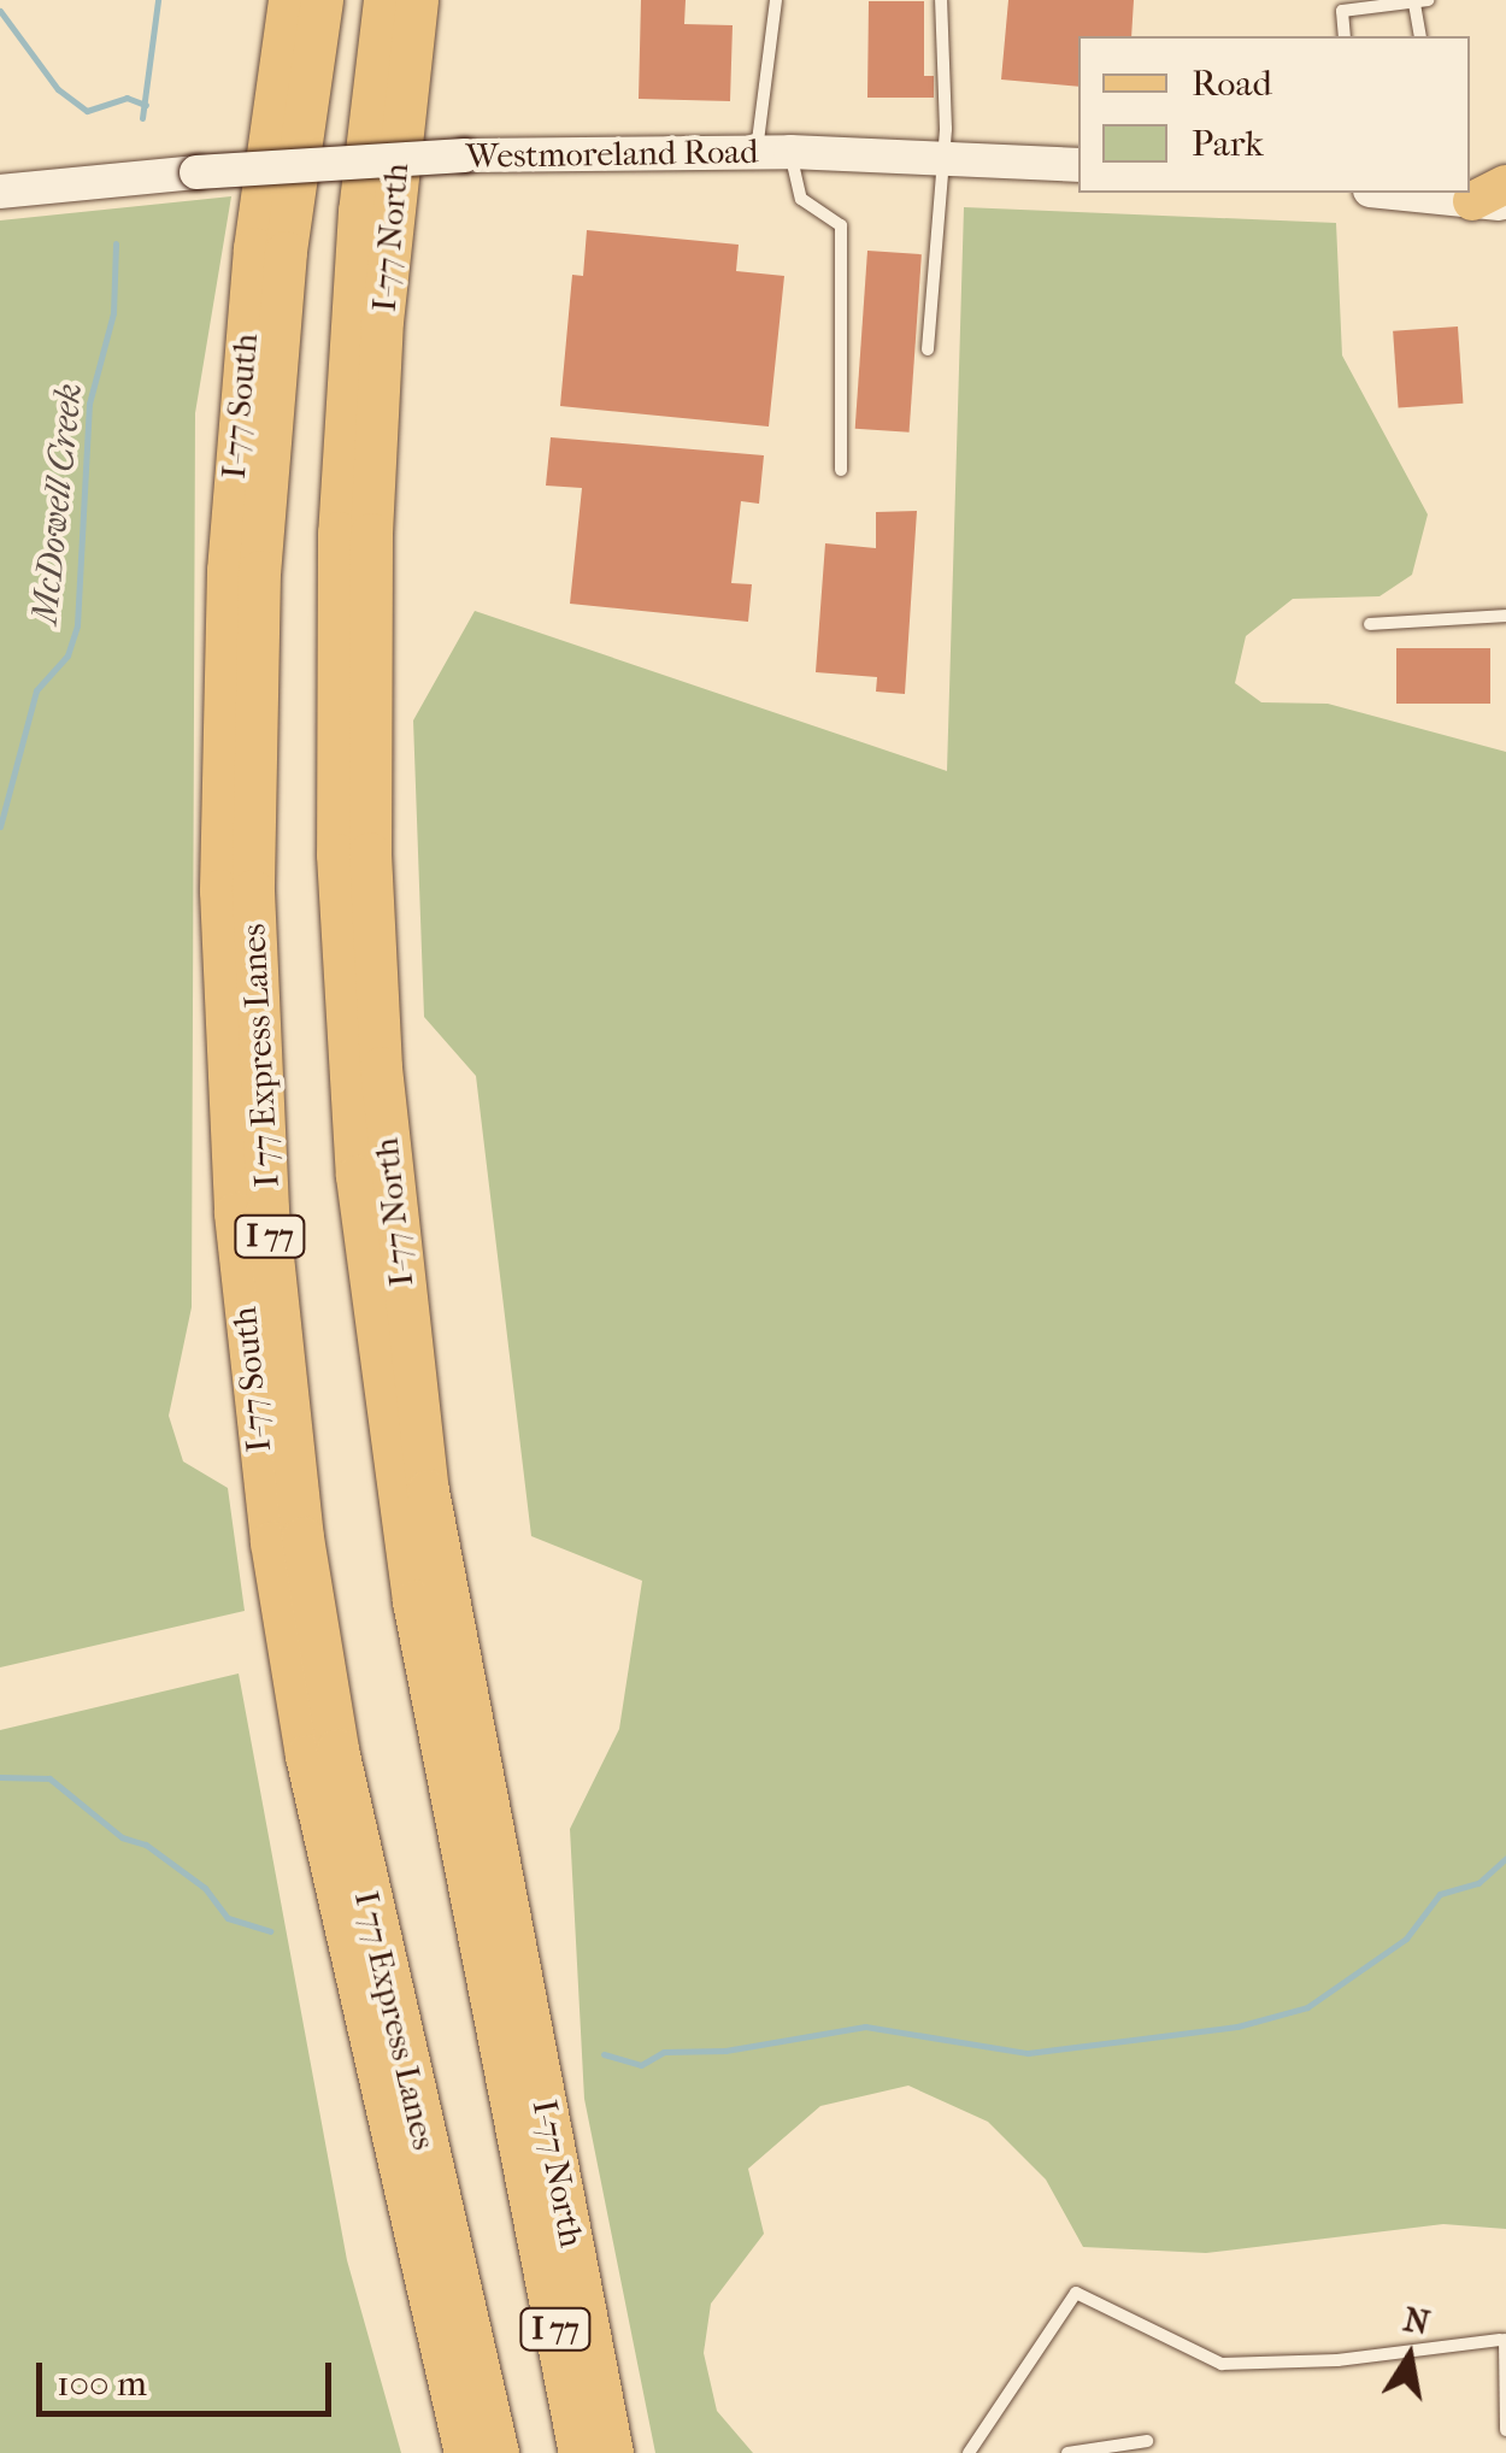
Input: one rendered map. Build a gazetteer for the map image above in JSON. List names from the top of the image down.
{
  "streets": {
    "highway": [
      "I-77 North",
      "I-77 South",
      "I 77 Express Lanes",
      "I 77"
    ],
    "street": ["Westmoreland Road"]
  },
  "crossings": [
    ["I-77 North", "I 77"]
  ],
  "water": ["McDowell Creek"],
  "legend": ["Road", "Park"],
  "scale_bar": "100 m",
  "north": "top"
}
